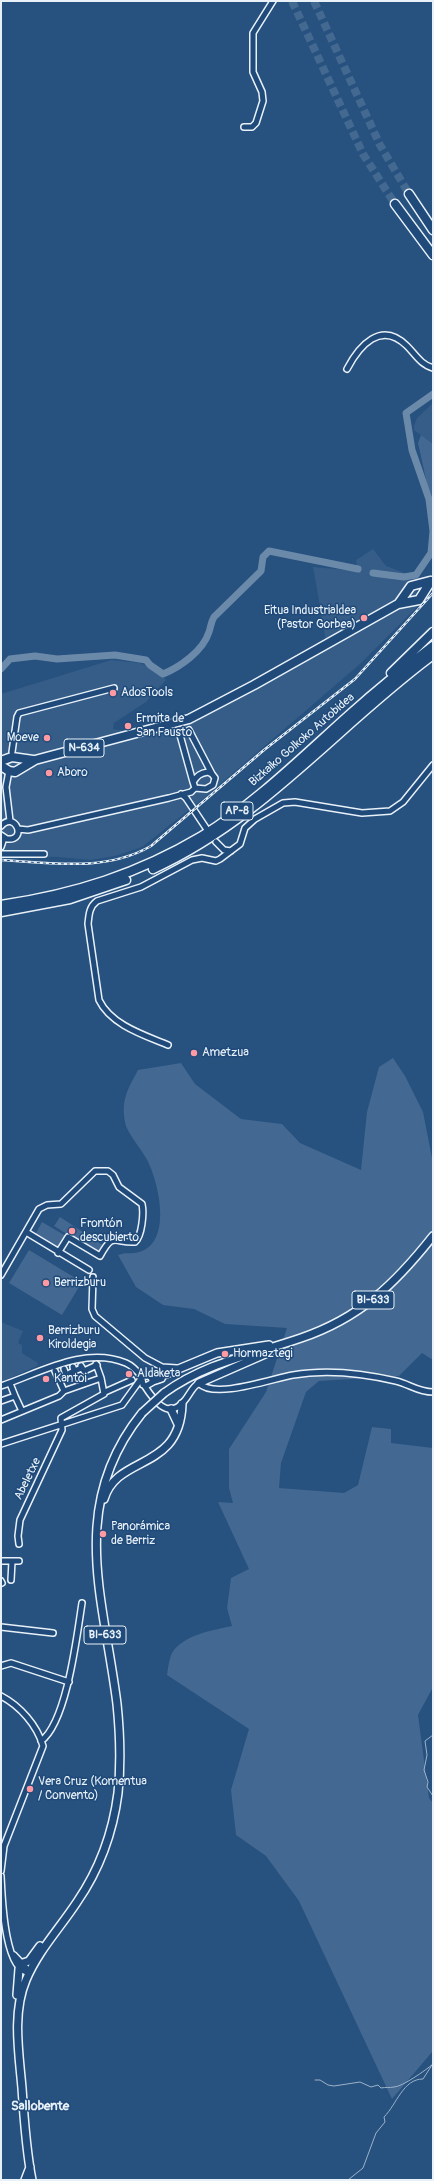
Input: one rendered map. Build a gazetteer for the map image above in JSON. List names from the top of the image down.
{
  "streets": {
    "highway": ["Bizkaiko Golkoko Autobidea", "N-634", "AP-8"],
    "main road": ["BI-633"],
    "street": ["Abeletxe"]
  },
  "districts": ["Sallobente"],
  "places": [
    "Eitua Industrialdea (Pastor Gorbea)",
    "AdosTools",
    "Ermita de San Fausto",
    "Moeve",
    "Aboro",
    "Ametzua",
    "Frontón descubierto",
    "Berrizburu",
    "Berrizburu Kiroldegia",
    "Hormaztegi",
    "Aldaketa",
    "Kantoi",
    "Panorámica de Berriz",
    "Vera Cruz (Komentua / Convento)"
  ]
}
